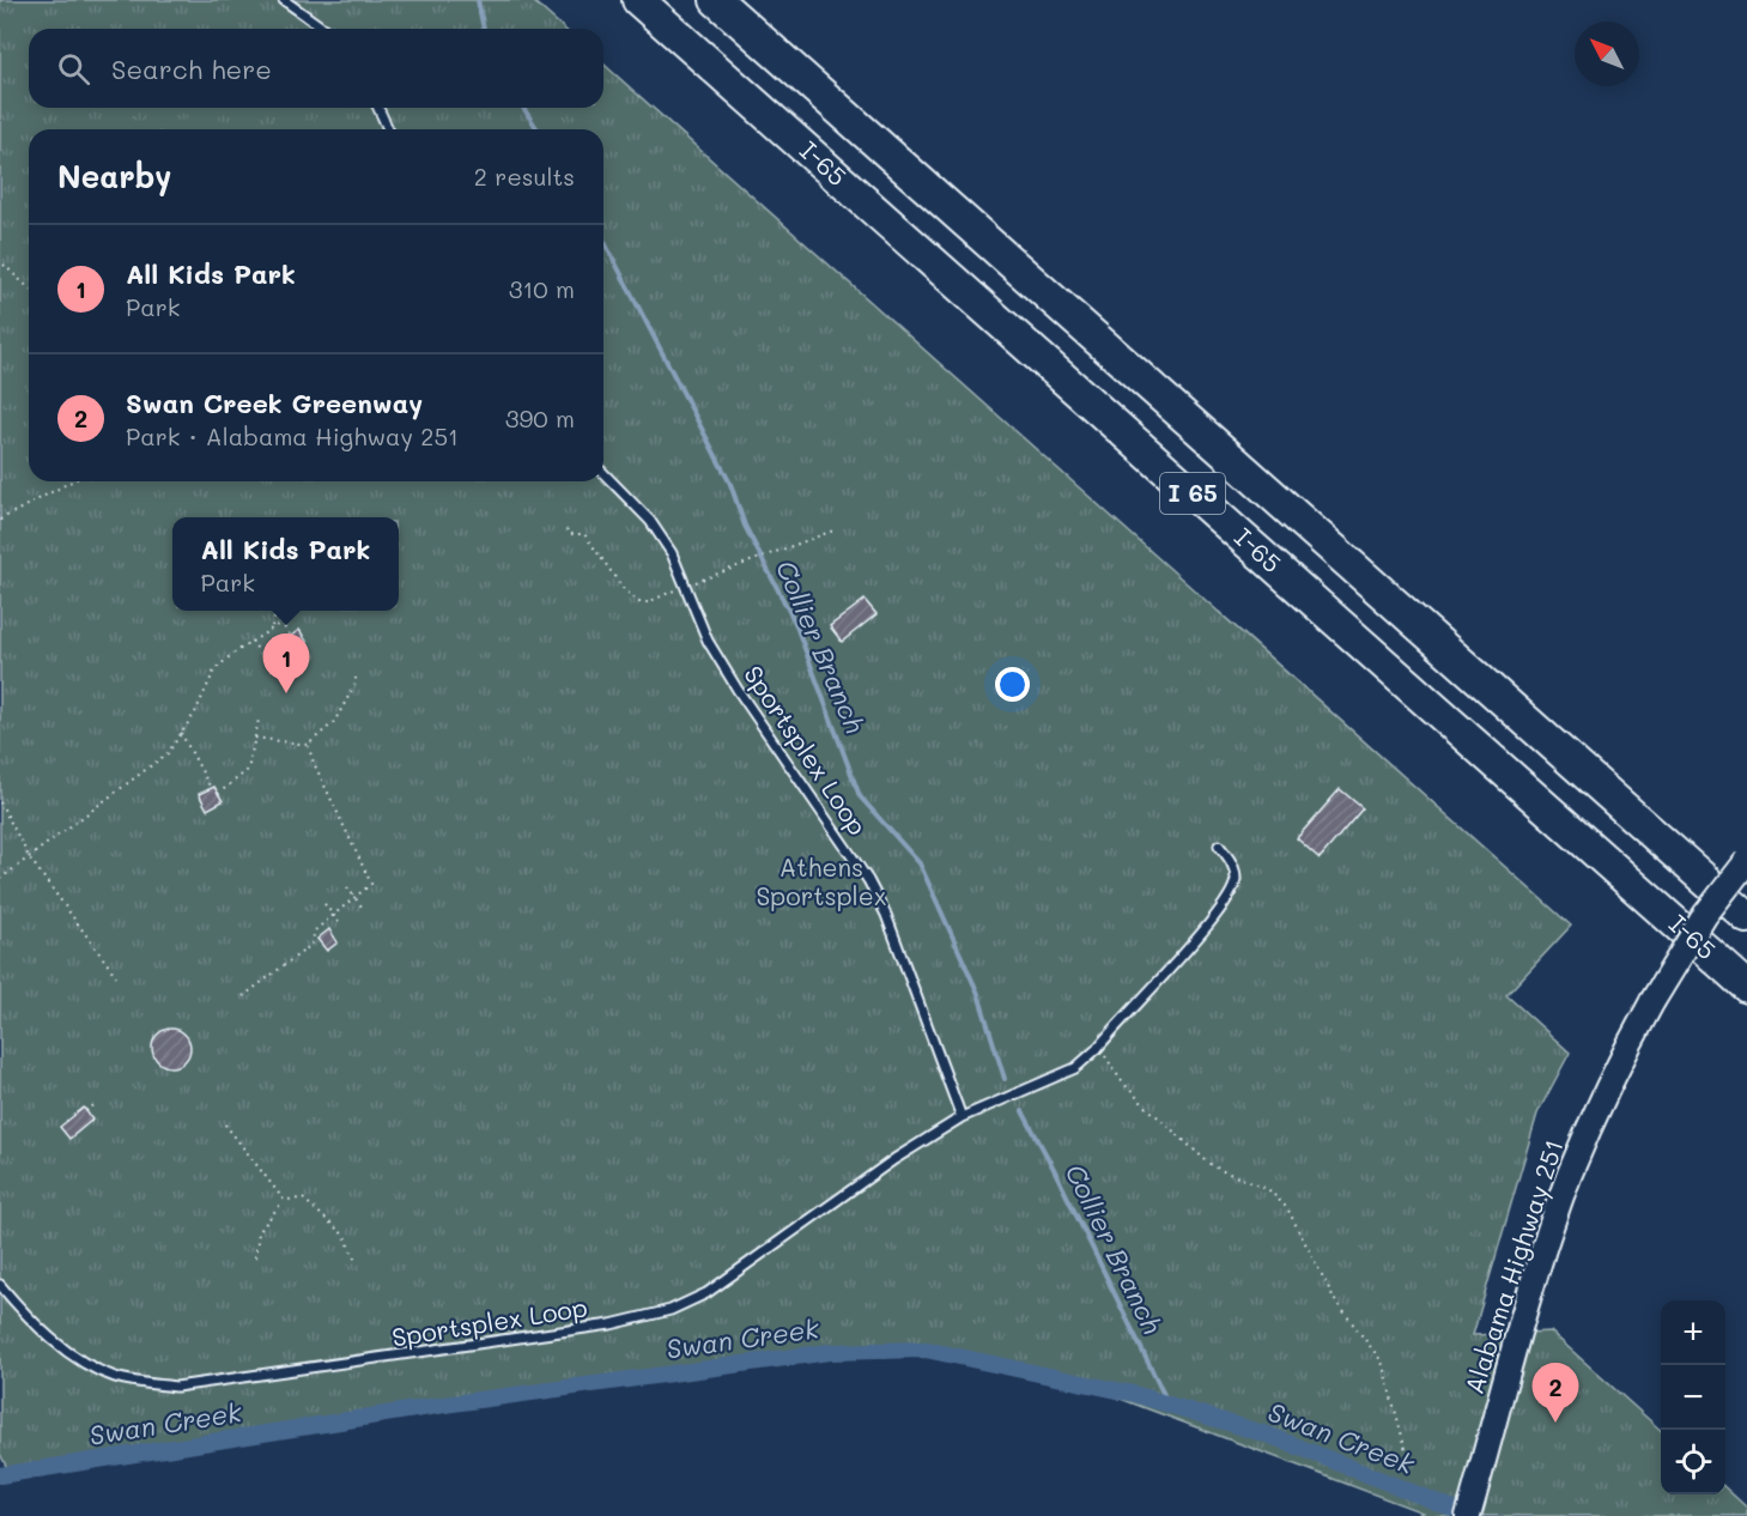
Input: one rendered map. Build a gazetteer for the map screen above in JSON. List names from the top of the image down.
{
  "streets": {
    "highway": ["I-65", "I 65"],
    "main road": ["Alabama Highway 251"],
    "lane": ["Sportsplex Loop"]
  },
  "water": ["Collier Branch", "Swan Creek"],
  "parks": ["Athens Sportsplex"],
  "north": "top left",
  "page": {
    "search": "Search here",
    "heading": ["Nearby", "2 results"],
    "list": [
      {
        "mark": "1",
        "name": "All Kids Park",
        "note": "Park",
        "value": "310 m"
      },
      {
        "mark": "2",
        "name": "Swan Creek Greenway",
        "note": "Park · Alabama Highway 251",
        "value": "390 m"
      }
    ],
    "popup": ["All Kids Park", "Park"],
    "pins": ["1", "2"],
    "map_buttons": ["+", "−"]
  }
}
